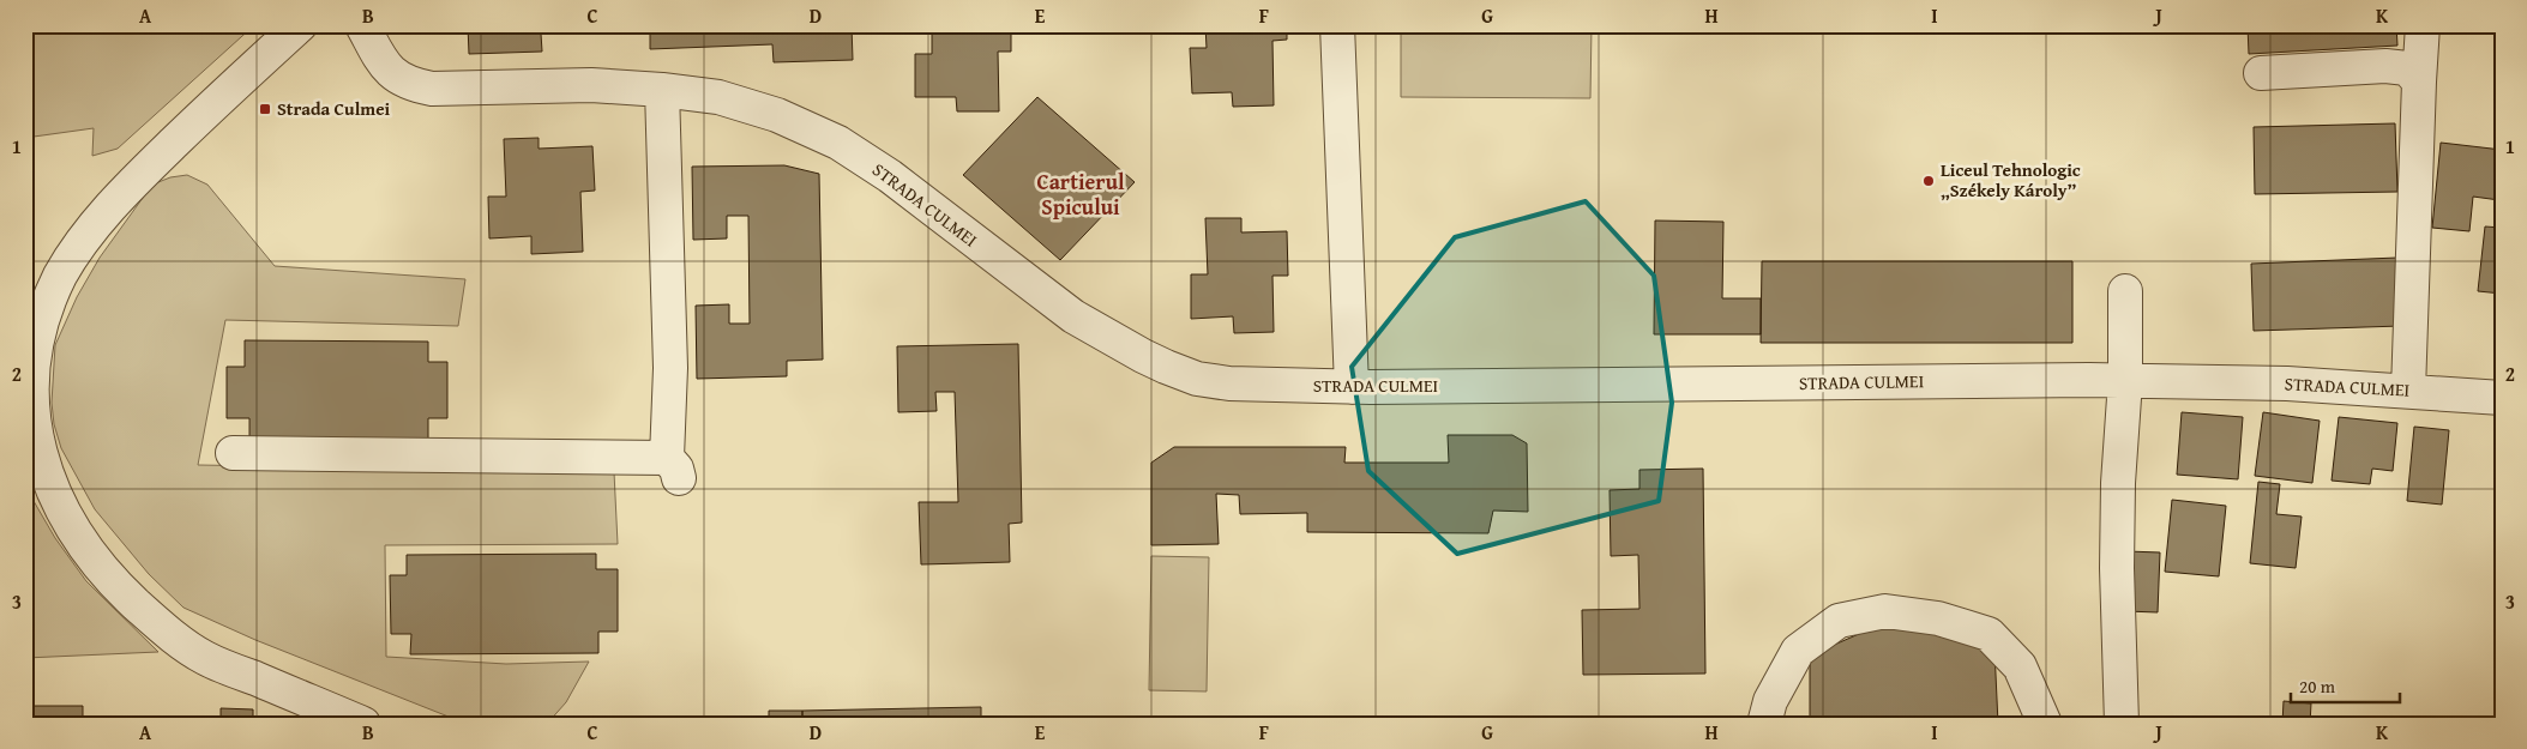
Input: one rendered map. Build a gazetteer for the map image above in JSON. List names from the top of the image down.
{
  "streets": {
    "street": ["STRADA CULMEI"]
  },
  "districts": ["Cartierul Spicului"],
  "places": {
    "transit": ["Strada Culmei"],
    "other": ["Liceul Tehnologic „Székely Károly”"]
  },
  "scale_bar": "20 m",
  "grid": {
    "columns": [
      "A",
      "B",
      "C",
      "D",
      "E",
      "F",
      "G",
      "H",
      "I",
      "J",
      "K"
    ],
    "rows": ["1", "2", "3"]
  }
}
